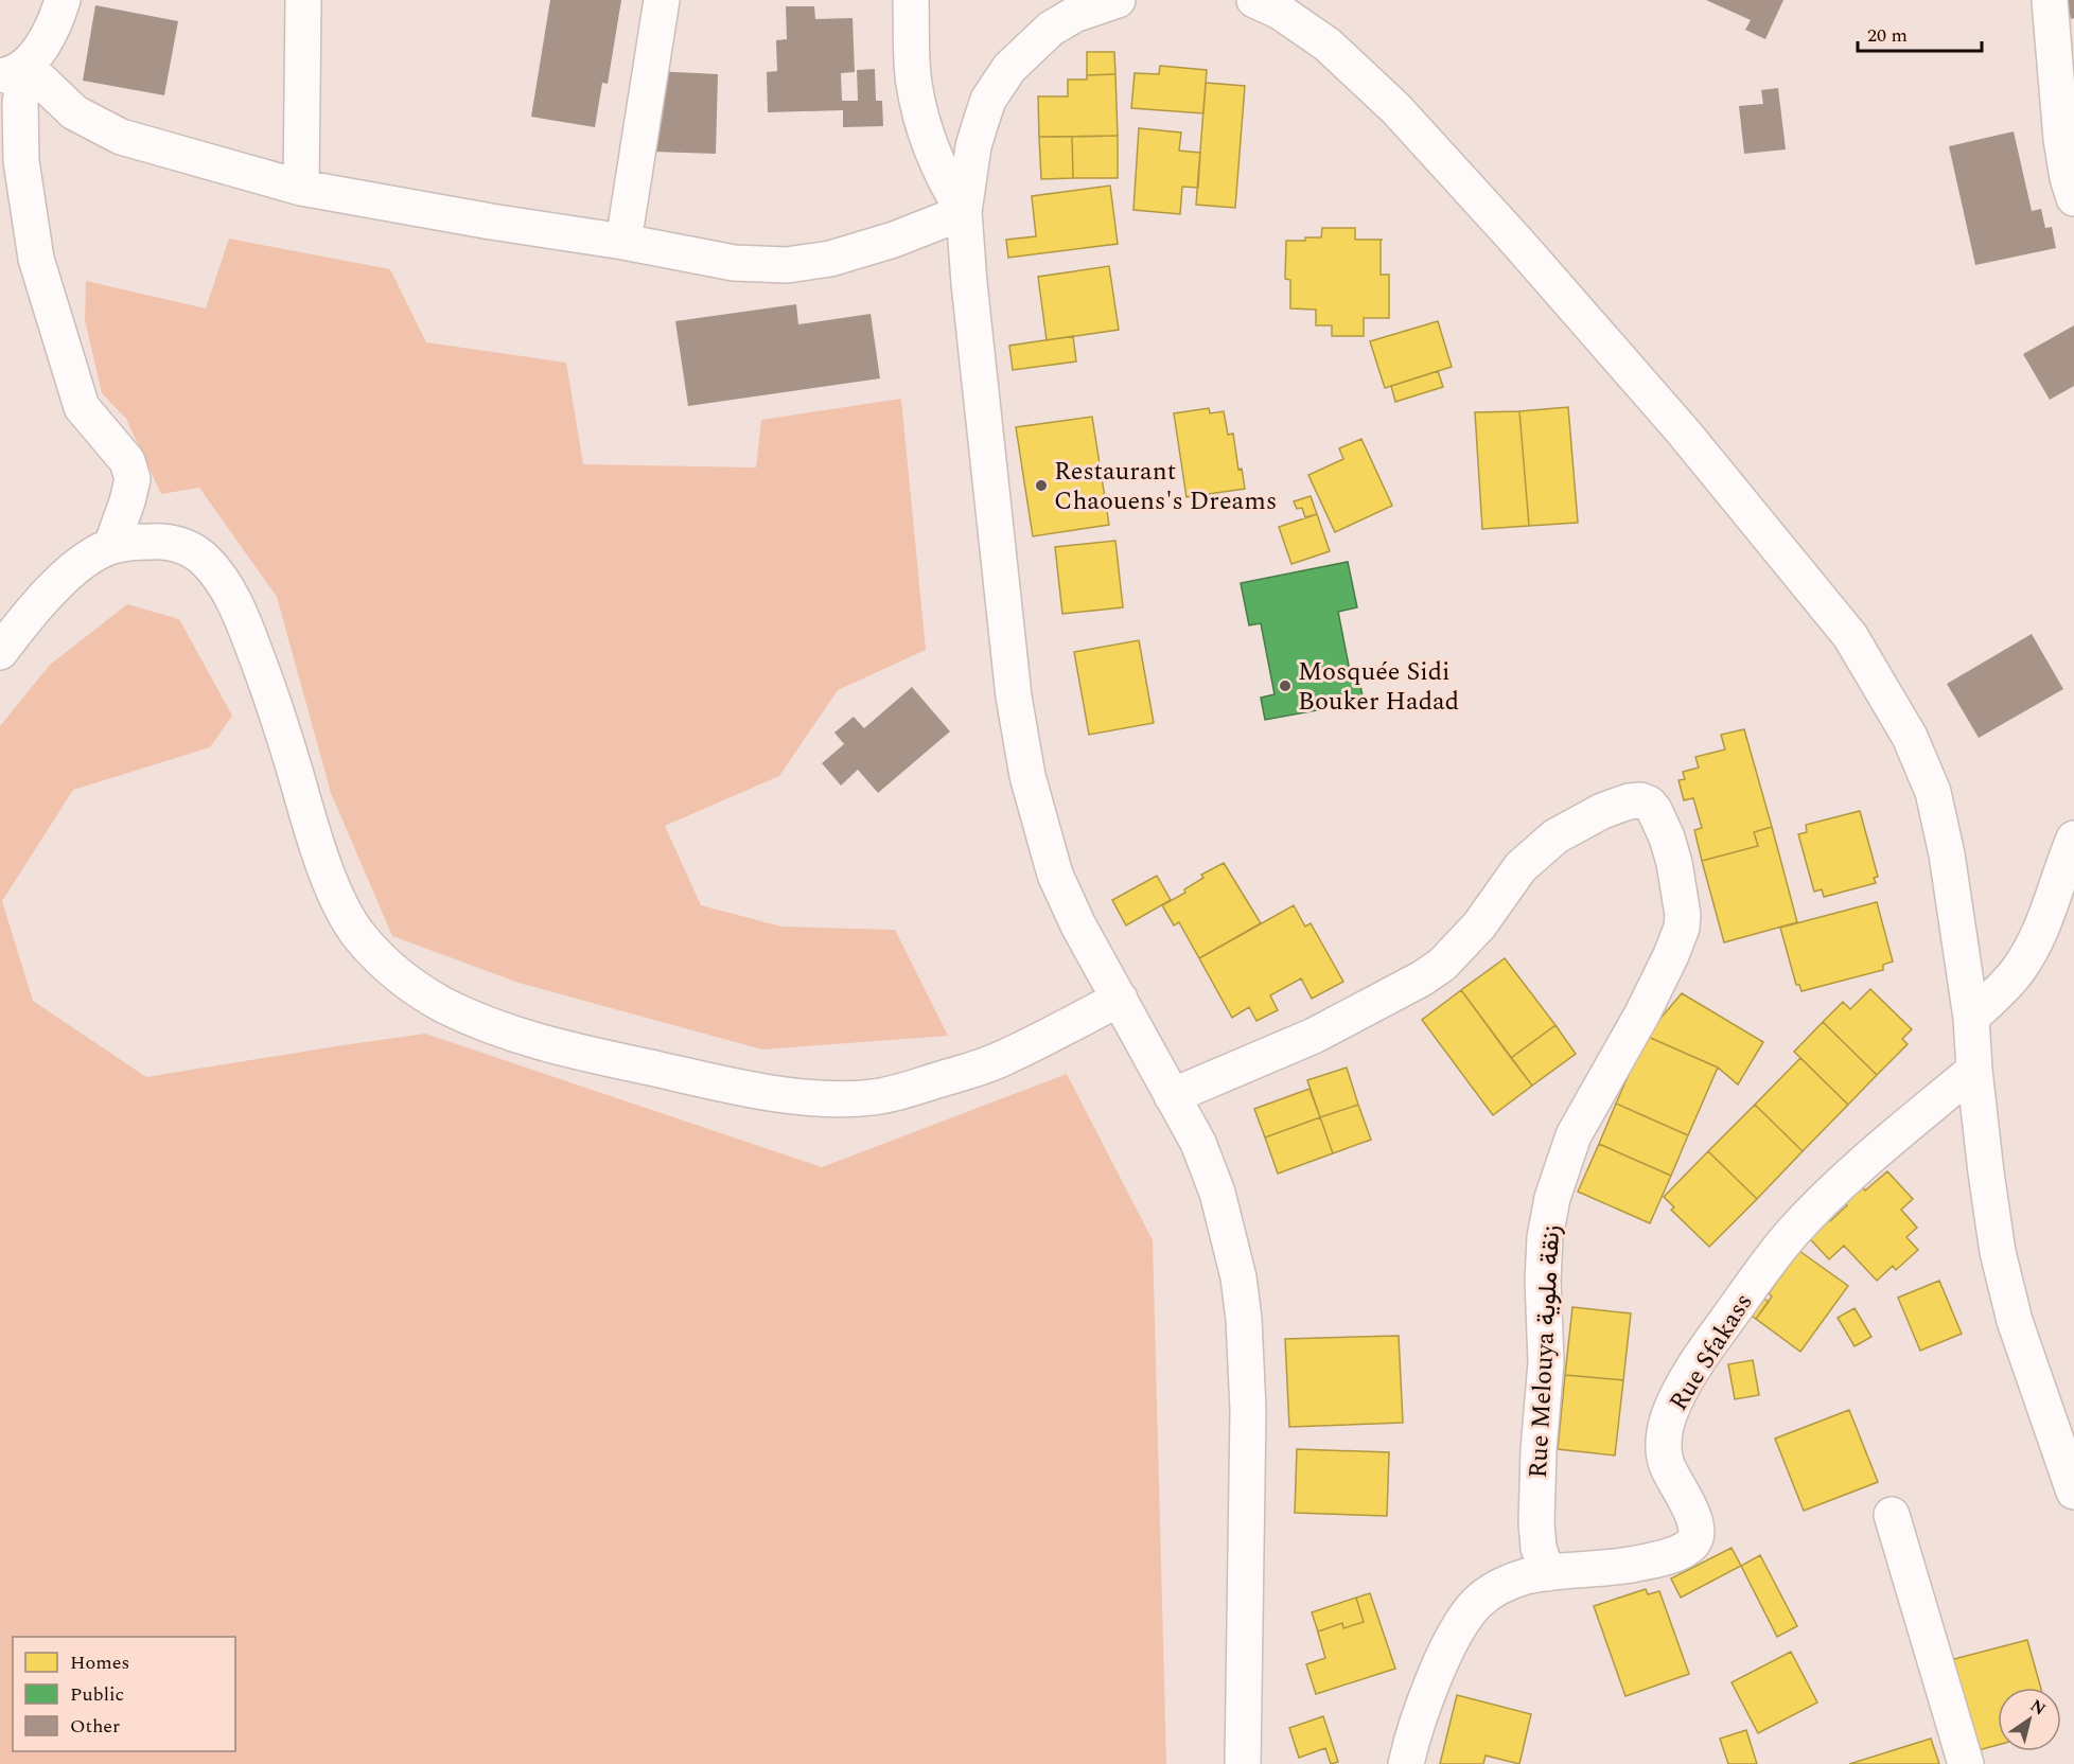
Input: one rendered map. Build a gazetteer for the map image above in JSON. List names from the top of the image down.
{
  "streets": {
    "street": ["Rue Melouya زنقة ملوية", "Rue Sfakass"]
  },
  "crossings": [
    ["Rue Melouya زنقة ملوية", "Rue Sfakass"]
  ],
  "places": ["Restaurant Chaouens's Dreams", "Mosquée Sidi Bouker Hadad"],
  "legend": ["Homes", "Public", "Other"],
  "scale_bar": "20 m",
  "north": "top right"
}
